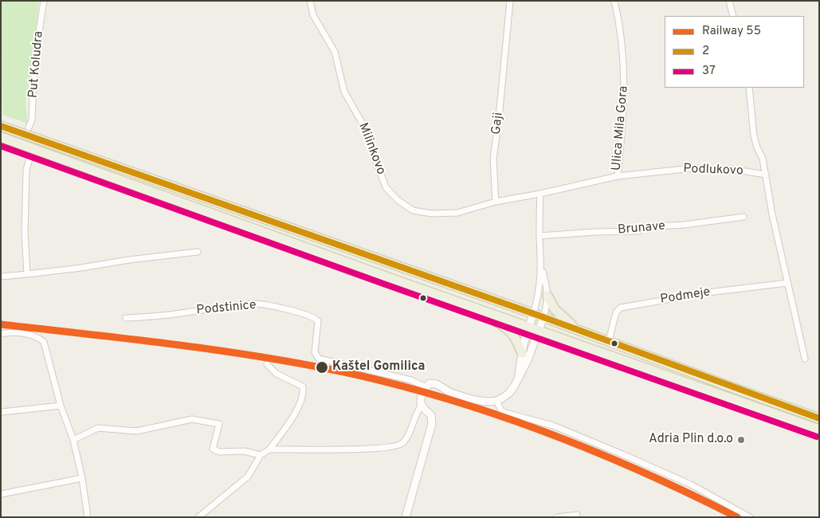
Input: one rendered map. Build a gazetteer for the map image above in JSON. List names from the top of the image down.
{
  "streets": {
    "street": [
      "Put Koludra",
      "Gaji",
      "Ulica Mila Gora",
      "Milinkovo",
      "Podlukovo",
      "Brunave",
      "Podmeje",
      "Podstinice"
    ]
  },
  "crossings": [
    ["Gaji", "Milinkovo"],
    ["Ulica Mila Gora", "Podlukovo"]
  ],
  "places": ["Kaštel Gomilica", "Adria Plin d.o.o"],
  "lines": ["transit line 2", "transit line 37", "rail line 55"],
  "legend": ["Railway 55", "2", "37"]
}
